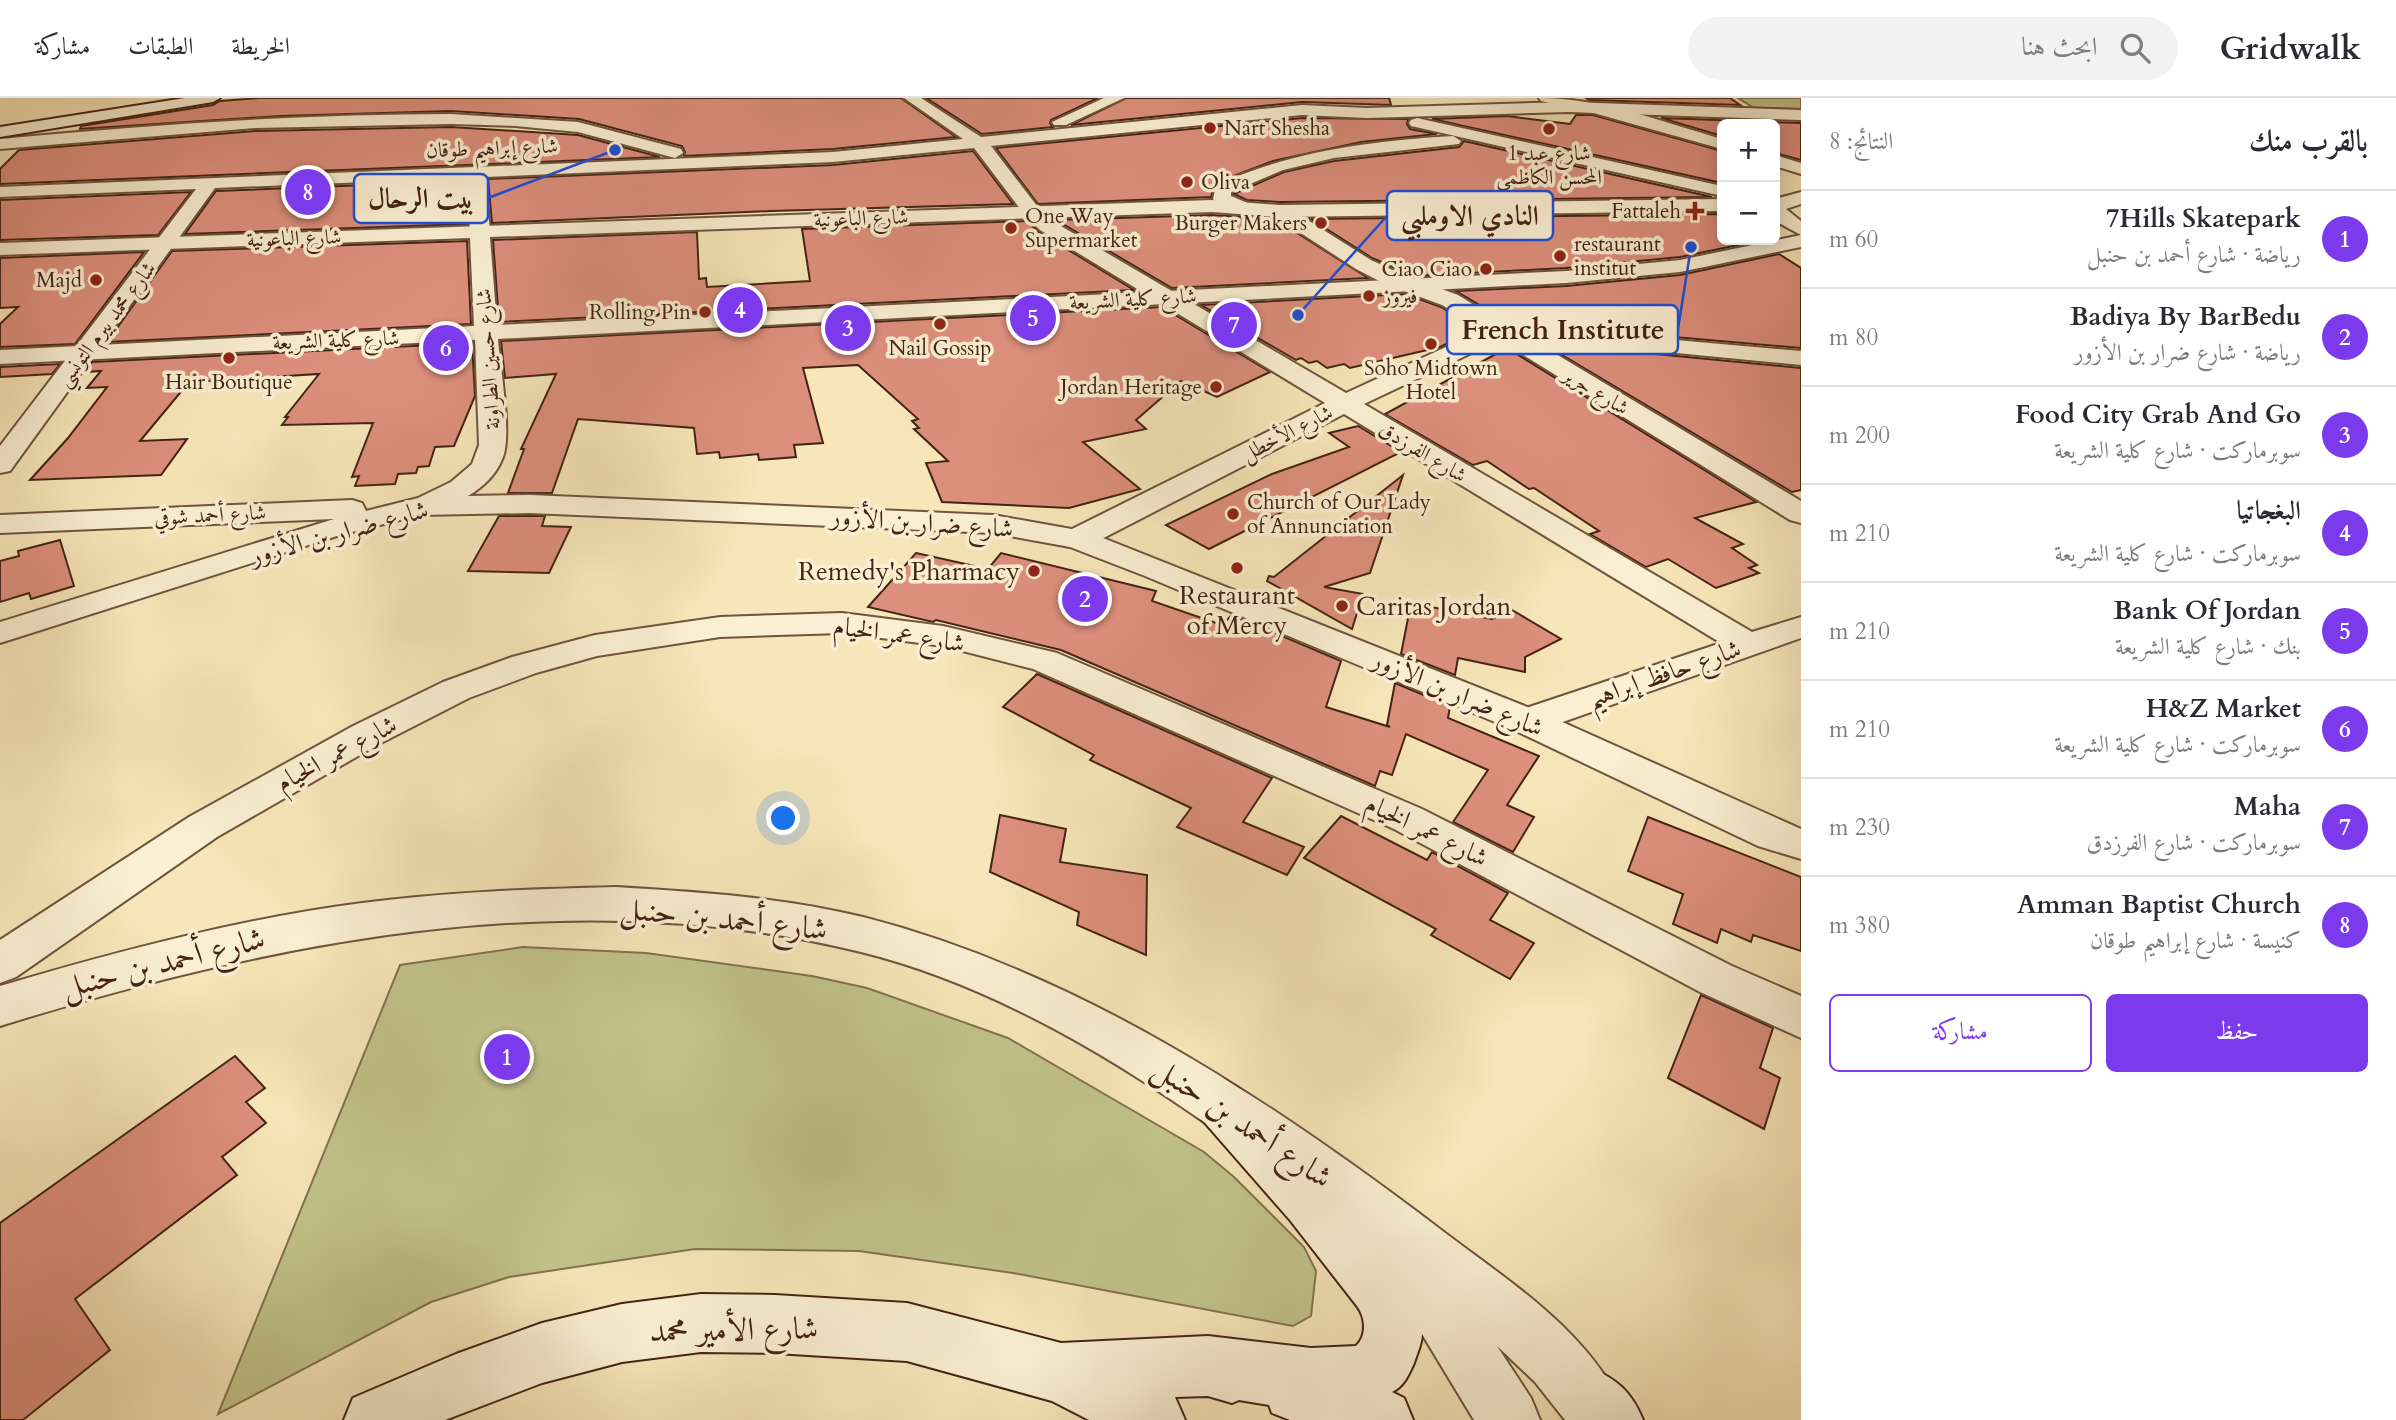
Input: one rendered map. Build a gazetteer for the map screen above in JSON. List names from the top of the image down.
{
  "streets": {
    "street": [
      "شارع إبراهيم طوقان",
      "شارع الباعونية",
      "شارع كلية الشريعة",
      "شارع محمد بيرم التونسي",
      "شارع حسين الطراونة",
      "شارع جرير",
      "شارع الأخطل",
      "شارع الفرزدق",
      "شارع أحمد شوقي",
      "شارع ضرار بن الأزور",
      "شارع عمر الخيام",
      "شارع حافظ إبراهيم",
      "شارع أحمد بن حنبل",
      "شارع الأمير محمد"
    ]
  },
  "crossings": [
    ["شارع إبراهيم طوقان", "شارع محمد بيرم التونسي"],
    ["شارع إبراهيم طوقان", "شارع حسين الطراونة"],
    ["شارع إبراهيم طوقان", "شارع الفرزدق"],
    ["شارع الباعونية", "شارع محمد بيرم التونسي"],
    ["شارع الباعونية", "شارع حسين الطراونة"],
    ["شارع الباعونية", "شارع جرير"],
    ["شارع الباعونية", "شارع الفرزدق"],
    ["شارع كلية الشريعة", "شارع محمد بيرم التونسي"],
    ["شارع كلية الشريعة", "شارع حسين الطراونة"],
    ["شارع كلية الشريعة", "شارع جرير"],
    ["شارع كلية الشريعة", "شارع الفرزدق"],
    ["شارع حسين الطراونة", "شارع ضرار بن الأزور"],
    ["شارع جرير", "شارع الأخطل"],
    ["شارع الأخطل", "شارع الفرزدق"],
    ["شارع الأخطل", "شارع ضرار بن الأزور"],
    ["شارع الفرزدق", "شارع حافظ إبراهيم"],
    ["شارع أحمد شوقي", "شارع ضرار بن الأزور"],
    ["شارع ضرار بن الأزور", "شارع حافظ إبراهيم"]
  ],
  "places": {
    "other": [
      "Nart Shesha",
      "1 شارع عبد المحسن الكاظمي",
      "بيت الرحال",
      "Oliva",
      "Burger Makers",
      "One Way Supermarket",
      "French Institute",
      "restaurant institut",
      "Ciao Ciao",
      "Majd",
      "فيروز",
      "Rolling Pin",
      "النادي الاوملبي",
      "Nail Gossip",
      "Soho Midtown Hotel",
      "Hair Boutique",
      "Jordan Heritage",
      "Church of Our Lady of Annunciation",
      "Restaurant of Mercy",
      "Remedy's Pharmacy",
      "Caritas Jordan"
    ],
    "health": ["Fattaleh"]
  },
  "page": {
    "header": "Gridwalk",
    "search": "ابحث هنا",
    "nav": ["الخريطة", "الطبقات", "مشاركة"],
    "heading": ["بالقرب منك", "النتائج: 8"],
    "map_buttons": ["+", "−"],
    "pins": [
      "8",
      "4",
      "5",
      "7",
      "3",
      "6",
      "2",
      "1"
    ],
    "list": [
      {
        "mark": "1",
        "name": "7Hills Skatepark",
        "note": "رياضة · شارع أحمد بن حنبل",
        "value": "60 m"
      },
      {
        "mark": "2",
        "name": "Badiya By BarBedu",
        "note": "رياضة · شارع ضرار بن الأزور",
        "value": "80 m"
      },
      {
        "mark": "3",
        "name": "Food City Grab And Go",
        "note": "سوبرماركت · شارع كلية الشريعة",
        "value": "200 m"
      },
      {
        "mark": "4",
        "name": "البغجاتيا",
        "note": "سوبرماركت · شارع كلية الشريعة",
        "value": "210 m"
      },
      {
        "mark": "5",
        "name": "Bank Of Jordan",
        "note": "بنك · شارع كلية الشريعة",
        "value": "210 m"
      },
      {
        "mark": "6",
        "name": "H&Z Market",
        "note": "سوبرماركت · شارع كلية الشريعة",
        "value": "210 m"
      },
      {
        "mark": "7",
        "name": "Maha",
        "note": "سوبرماركت · شارع الفرزدق",
        "value": "230 m"
      },
      {
        "mark": "8",
        "name": "Amman Baptist Church",
        "note": "كنيسة · شارع إبراهيم طوقان",
        "value": "380 m"
      }
    ],
    "buttons": ["حفظ", "مشاركة"]
  }
}
